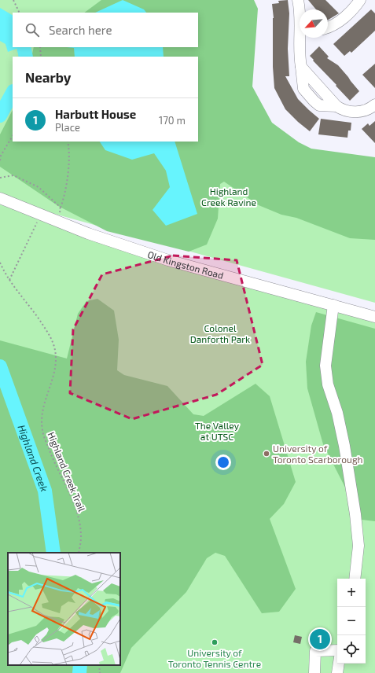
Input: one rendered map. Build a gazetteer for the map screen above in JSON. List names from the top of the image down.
{
  "streets": {
    "street": ["Old Kingston Road"],
    "path": ["Highland Creek Trail"]
  },
  "water": ["Highland Creek"],
  "parks": ["Highland Creek Ravine", "Colonel Danforth Park", "The Valley at UTSC"],
  "places": ["University of Toronto Scarborough", "University of Toronto Tennis Centre"],
  "north": "bottom left",
  "page": {
    "search": "Search here",
    "heading": "Nearby",
    "list": [
      {
        "mark": "1",
        "name": "Harbutt House",
        "note": "Place",
        "value": "170 m"
      }
    ],
    "map_buttons": ["+", "−"],
    "pins": "1"
  }
}
